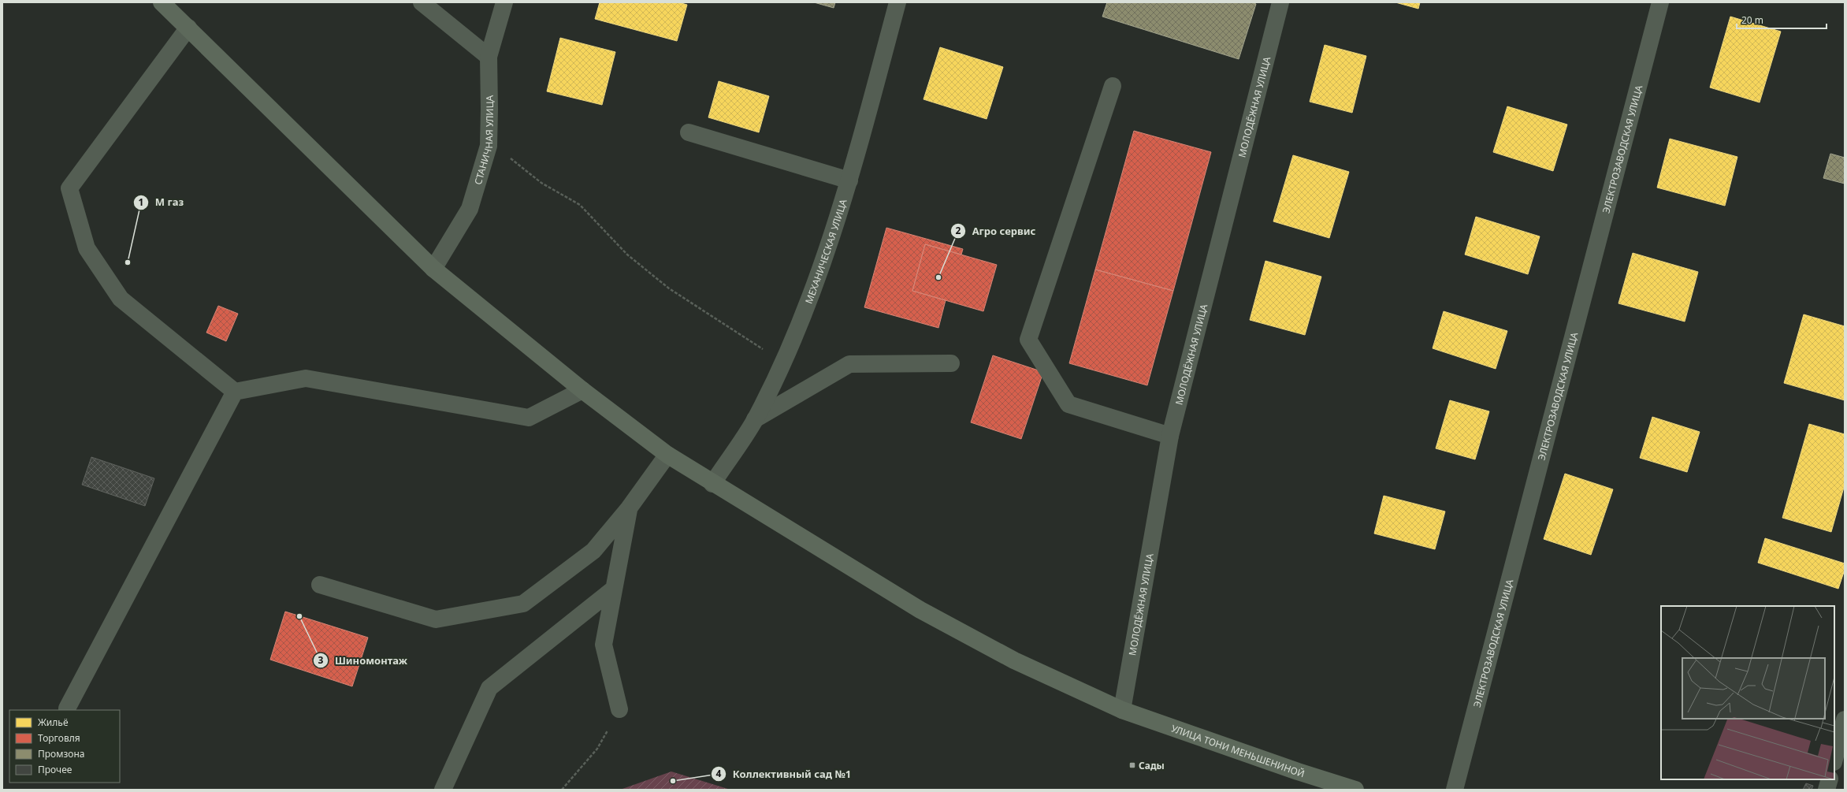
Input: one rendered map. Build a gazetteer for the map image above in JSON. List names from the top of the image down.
{
  "streets": {
    "main road": ["УЛИЦА ТОНИ МЕНЬШЕНИНОЙ"],
    "street": [
      "МОЛОДЁЖНАЯ УЛИЦА",
      "СТАНИЧНАЯ УЛИЦА",
      "ЭЛЕКТРОЗАВОДСКАЯ УЛИЦА",
      "МЕХАНИЧЕСКАЯ УЛИЦА"
    ]
  },
  "crossings": [
    ["МОЛОДЁЖНАЯ УЛИЦА", "УЛИЦА ТОНИ МЕНЬШЕНИНОЙ"],
    ["СТАНИЧНАЯ УЛИЦА", "УЛИЦА ТОНИ МЕНЬШЕНИНОЙ"],
    ["МЕХАНИЧЕСКАЯ УЛИЦА", "УЛИЦА ТОНИ МЕНЬШЕНИНОЙ"]
  ],
  "places": {
    "other": [
      "М газ",
      "Агро сервис",
      "Шиномонтаж",
      "Коллективный сад №1"
    ],
    "transit": ["Сады"]
  },
  "legend": [
    "Жильё",
    "Торговля",
    "Промзона",
    "Прочее"
  ],
  "scale_bar": "20 m"
}
